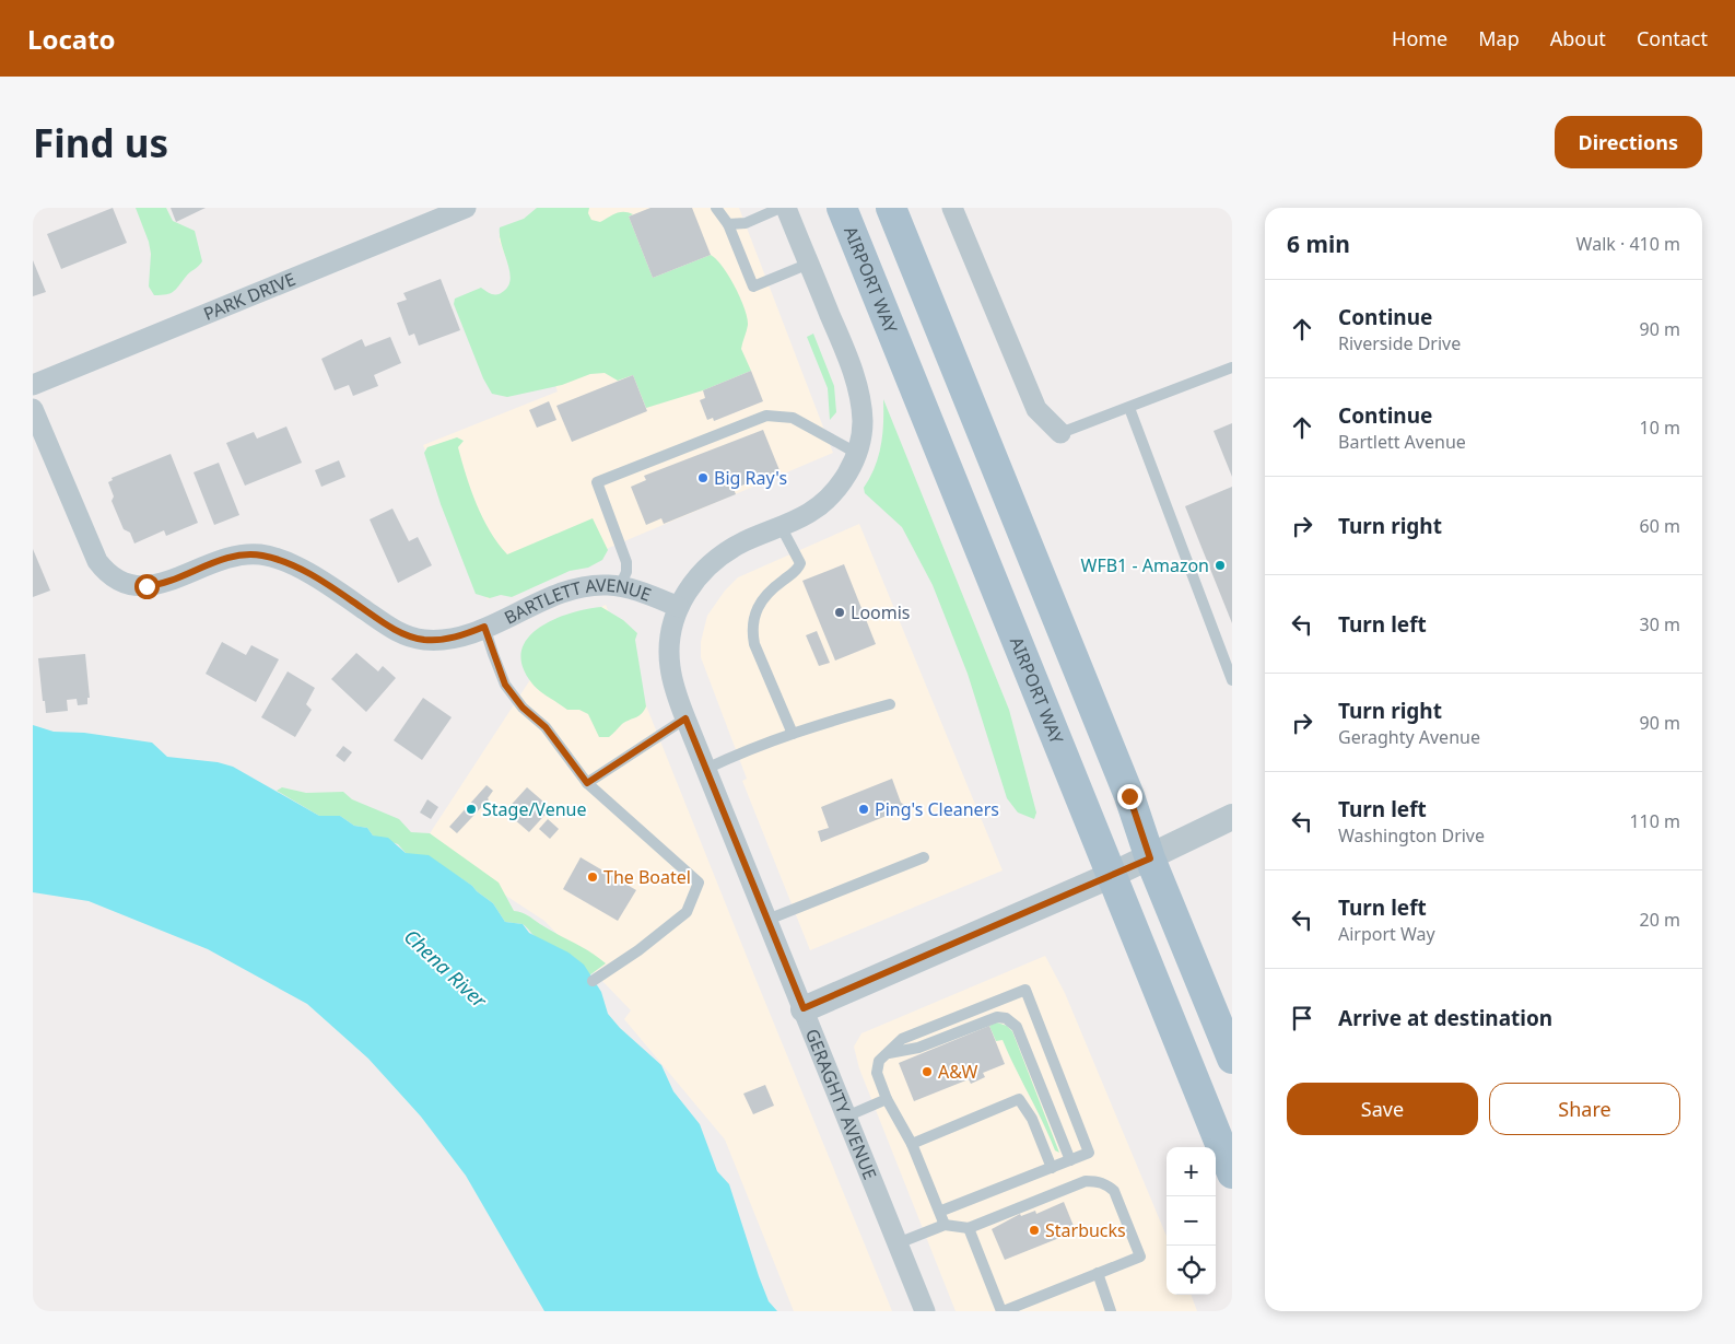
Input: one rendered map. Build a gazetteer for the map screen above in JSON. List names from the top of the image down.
{
  "streets": {
    "main road": ["AIRPORT WAY"],
    "street": ["PARK DRIVE", "BARTLETT AVENUE", "GERAGHTY AVENUE"]
  },
  "crossings": [
    ["BARTLETT AVENUE", "GERAGHTY AVENUE"]
  ],
  "water": ["Chena River"],
  "places": [
    "Big Ray's",
    "WFB1 - Amazon",
    "Loomis",
    "Stage/Venue",
    "Ping's Cleaners",
    "The Boatel",
    "A&W",
    "Starbucks"
  ],
  "page": {
    "header": "Locato",
    "nav": [
      "Home",
      "Map",
      "About",
      "Contact"
    ],
    "buttons": [
      "Directions",
      ["Save", "Share"]
    ],
    "title": "Find us",
    "heading": ["6 min", "Walk · 410 m"],
    "list": [
      ["Continue", "Riverside Drive", "90 m"],
      ["Continue", "Bartlett Avenue", "10 m"],
      ["Turn right", "60 m"],
      ["Turn left", "30 m"],
      ["Turn right", "Geraghty Avenue", "90 m"],
      ["Turn left", "Washington Drive", "110 m"],
      ["Turn left", "Airport Way", "20 m"],
      "Arrive at destination"
    ],
    "map_buttons": ["+", "−"]
  }
}
